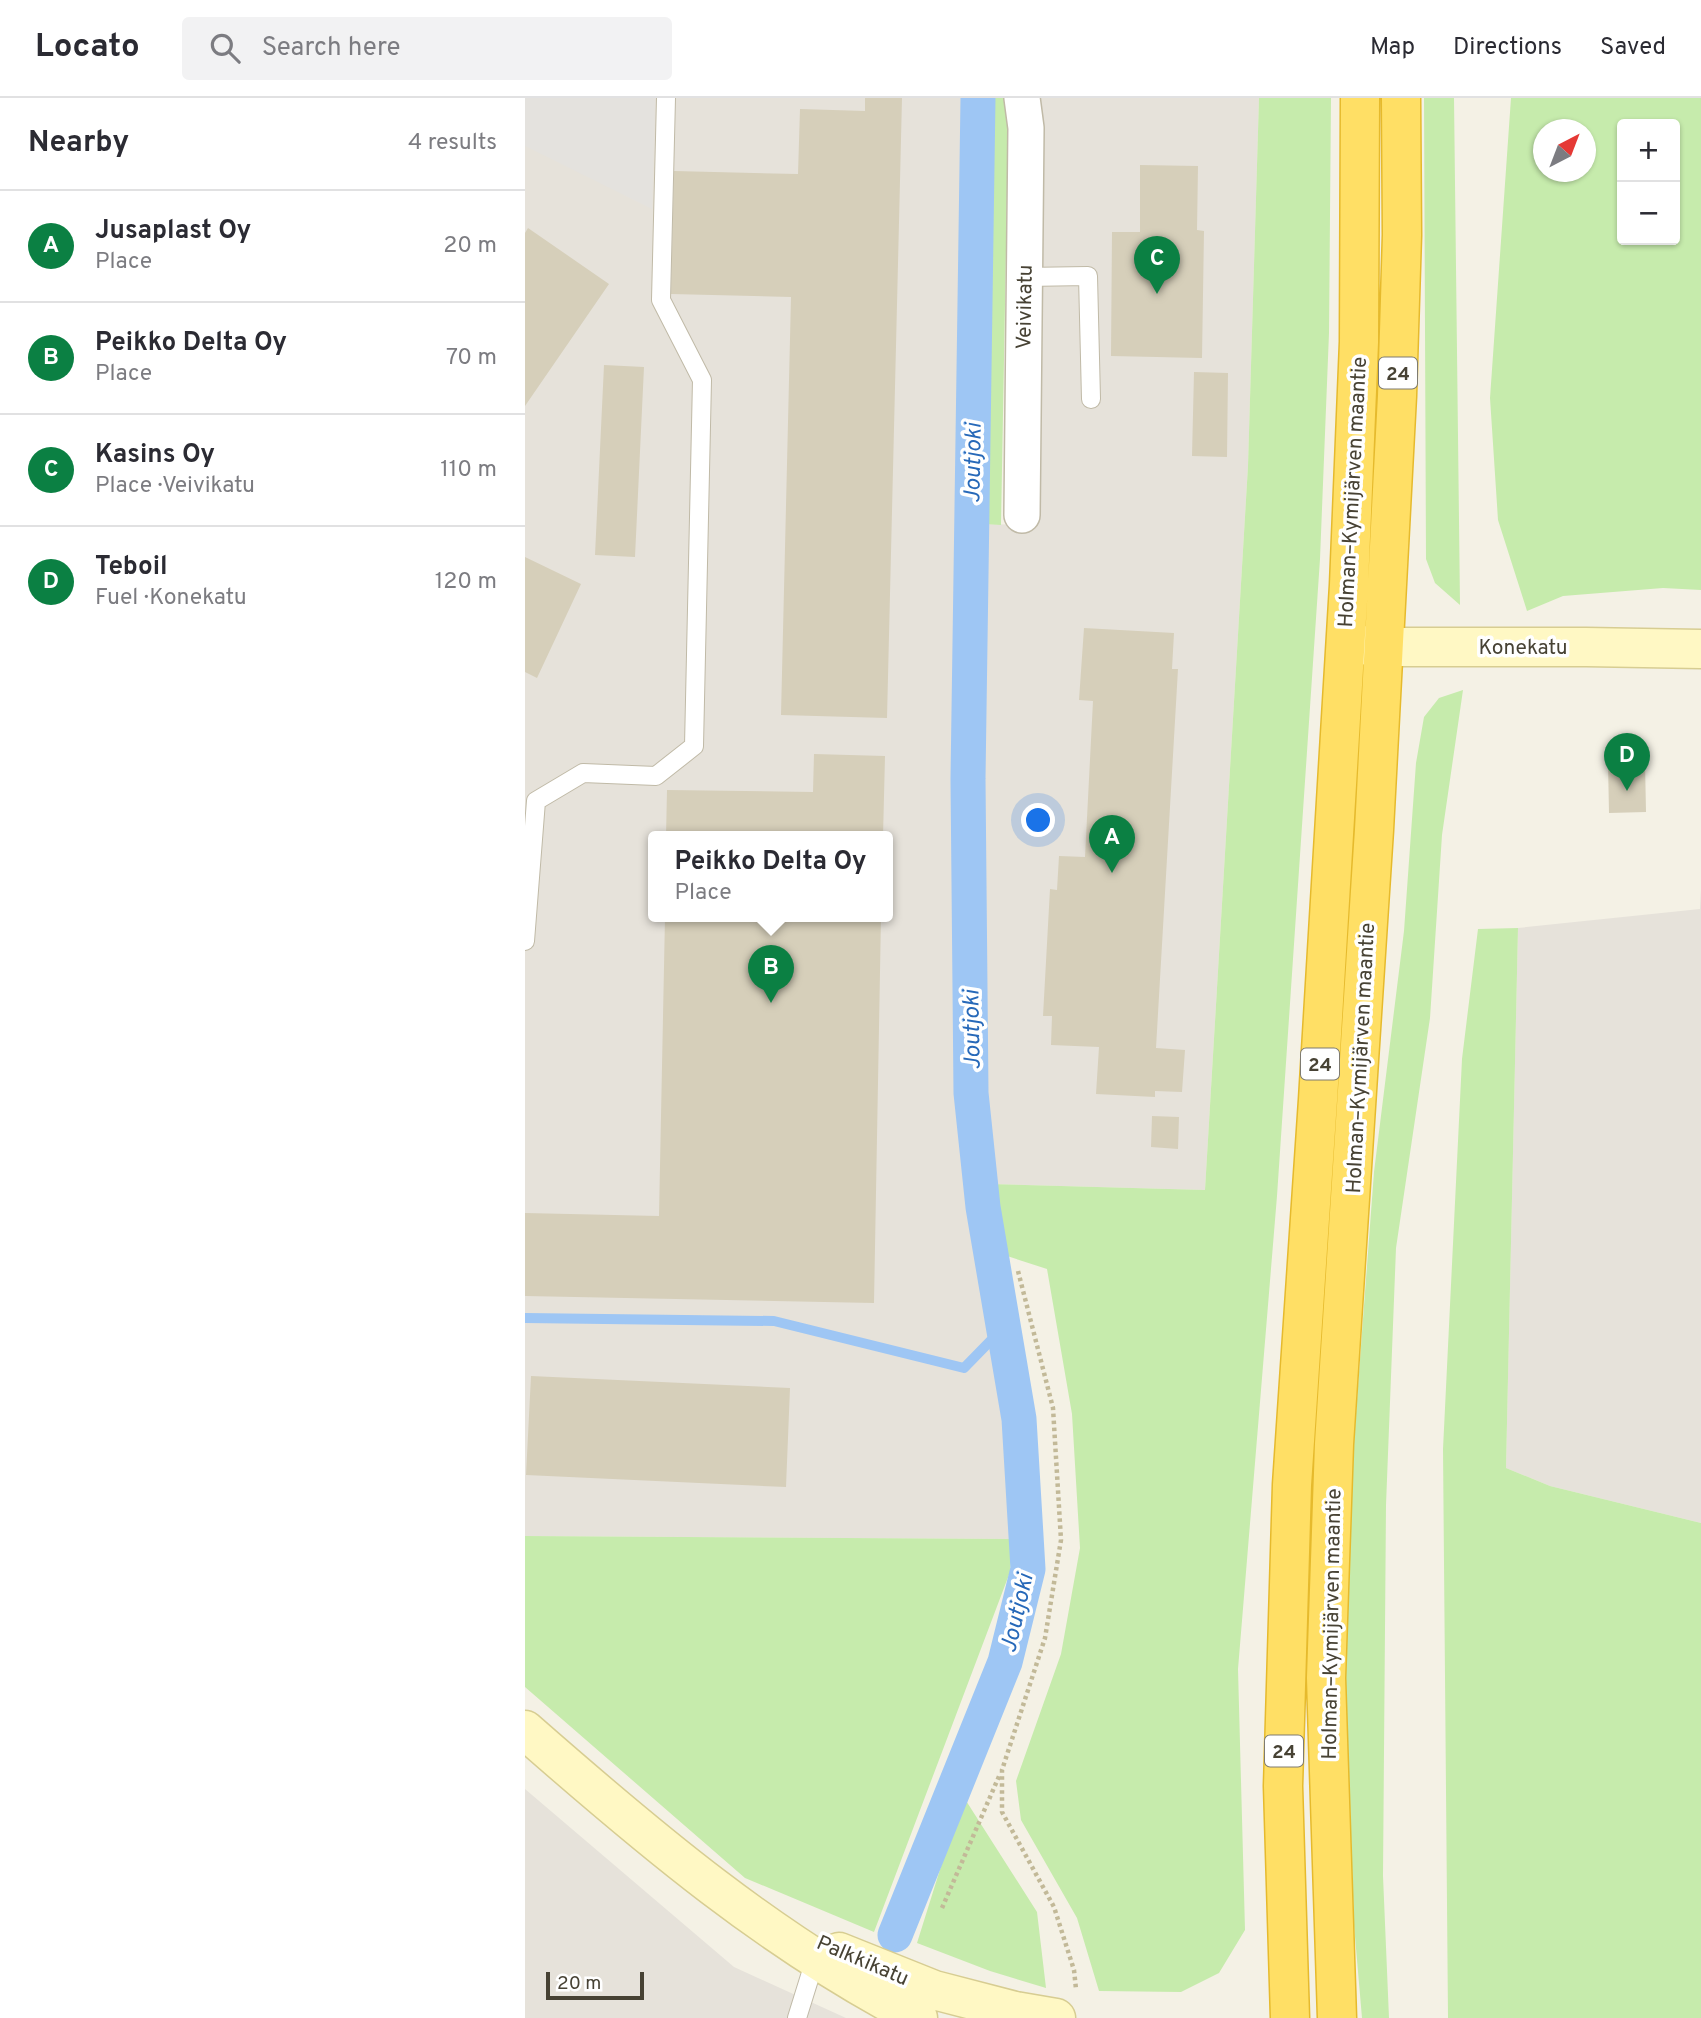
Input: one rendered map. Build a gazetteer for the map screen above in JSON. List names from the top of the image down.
{
  "streets": {
    "highway": ["24", "Holman–Kymijärven maantie"],
    "street": ["Veivikatu", "Konekatu", "Palkkikatu"]
  },
  "crossings": [
    ["Holman–Kymijärven maantie", "Konekatu"]
  ],
  "water": ["Joutjoki"],
  "scale_bar": "20 m",
  "north": "top right",
  "page": {
    "header": "Locato",
    "search": "Search here",
    "nav": ["Map", "Directions", "Saved"],
    "heading": ["Nearby", "4 results"],
    "map_buttons": ["+", "−"],
    "list": [
      {
        "mark": "A",
        "name": "Jusaplast Oy",
        "note": "Place",
        "value": "20 m"
      },
      {
        "mark": "B",
        "name": "Peikko Delta Oy",
        "note": "Place",
        "value": "70 m"
      },
      {
        "mark": "C",
        "name": "Kasins Oy",
        "note": "Place · Veivikatu",
        "value": "110 m"
      },
      {
        "mark": "D",
        "name": "Teboil",
        "note": "Fuel · Konekatu",
        "value": "120 m"
      }
    ],
    "pins": [
      "C",
      "D",
      "A",
      "B"
    ],
    "popup": ["Peikko Delta Oy", "Place"],
    "scale": "20 m"
  }
}
